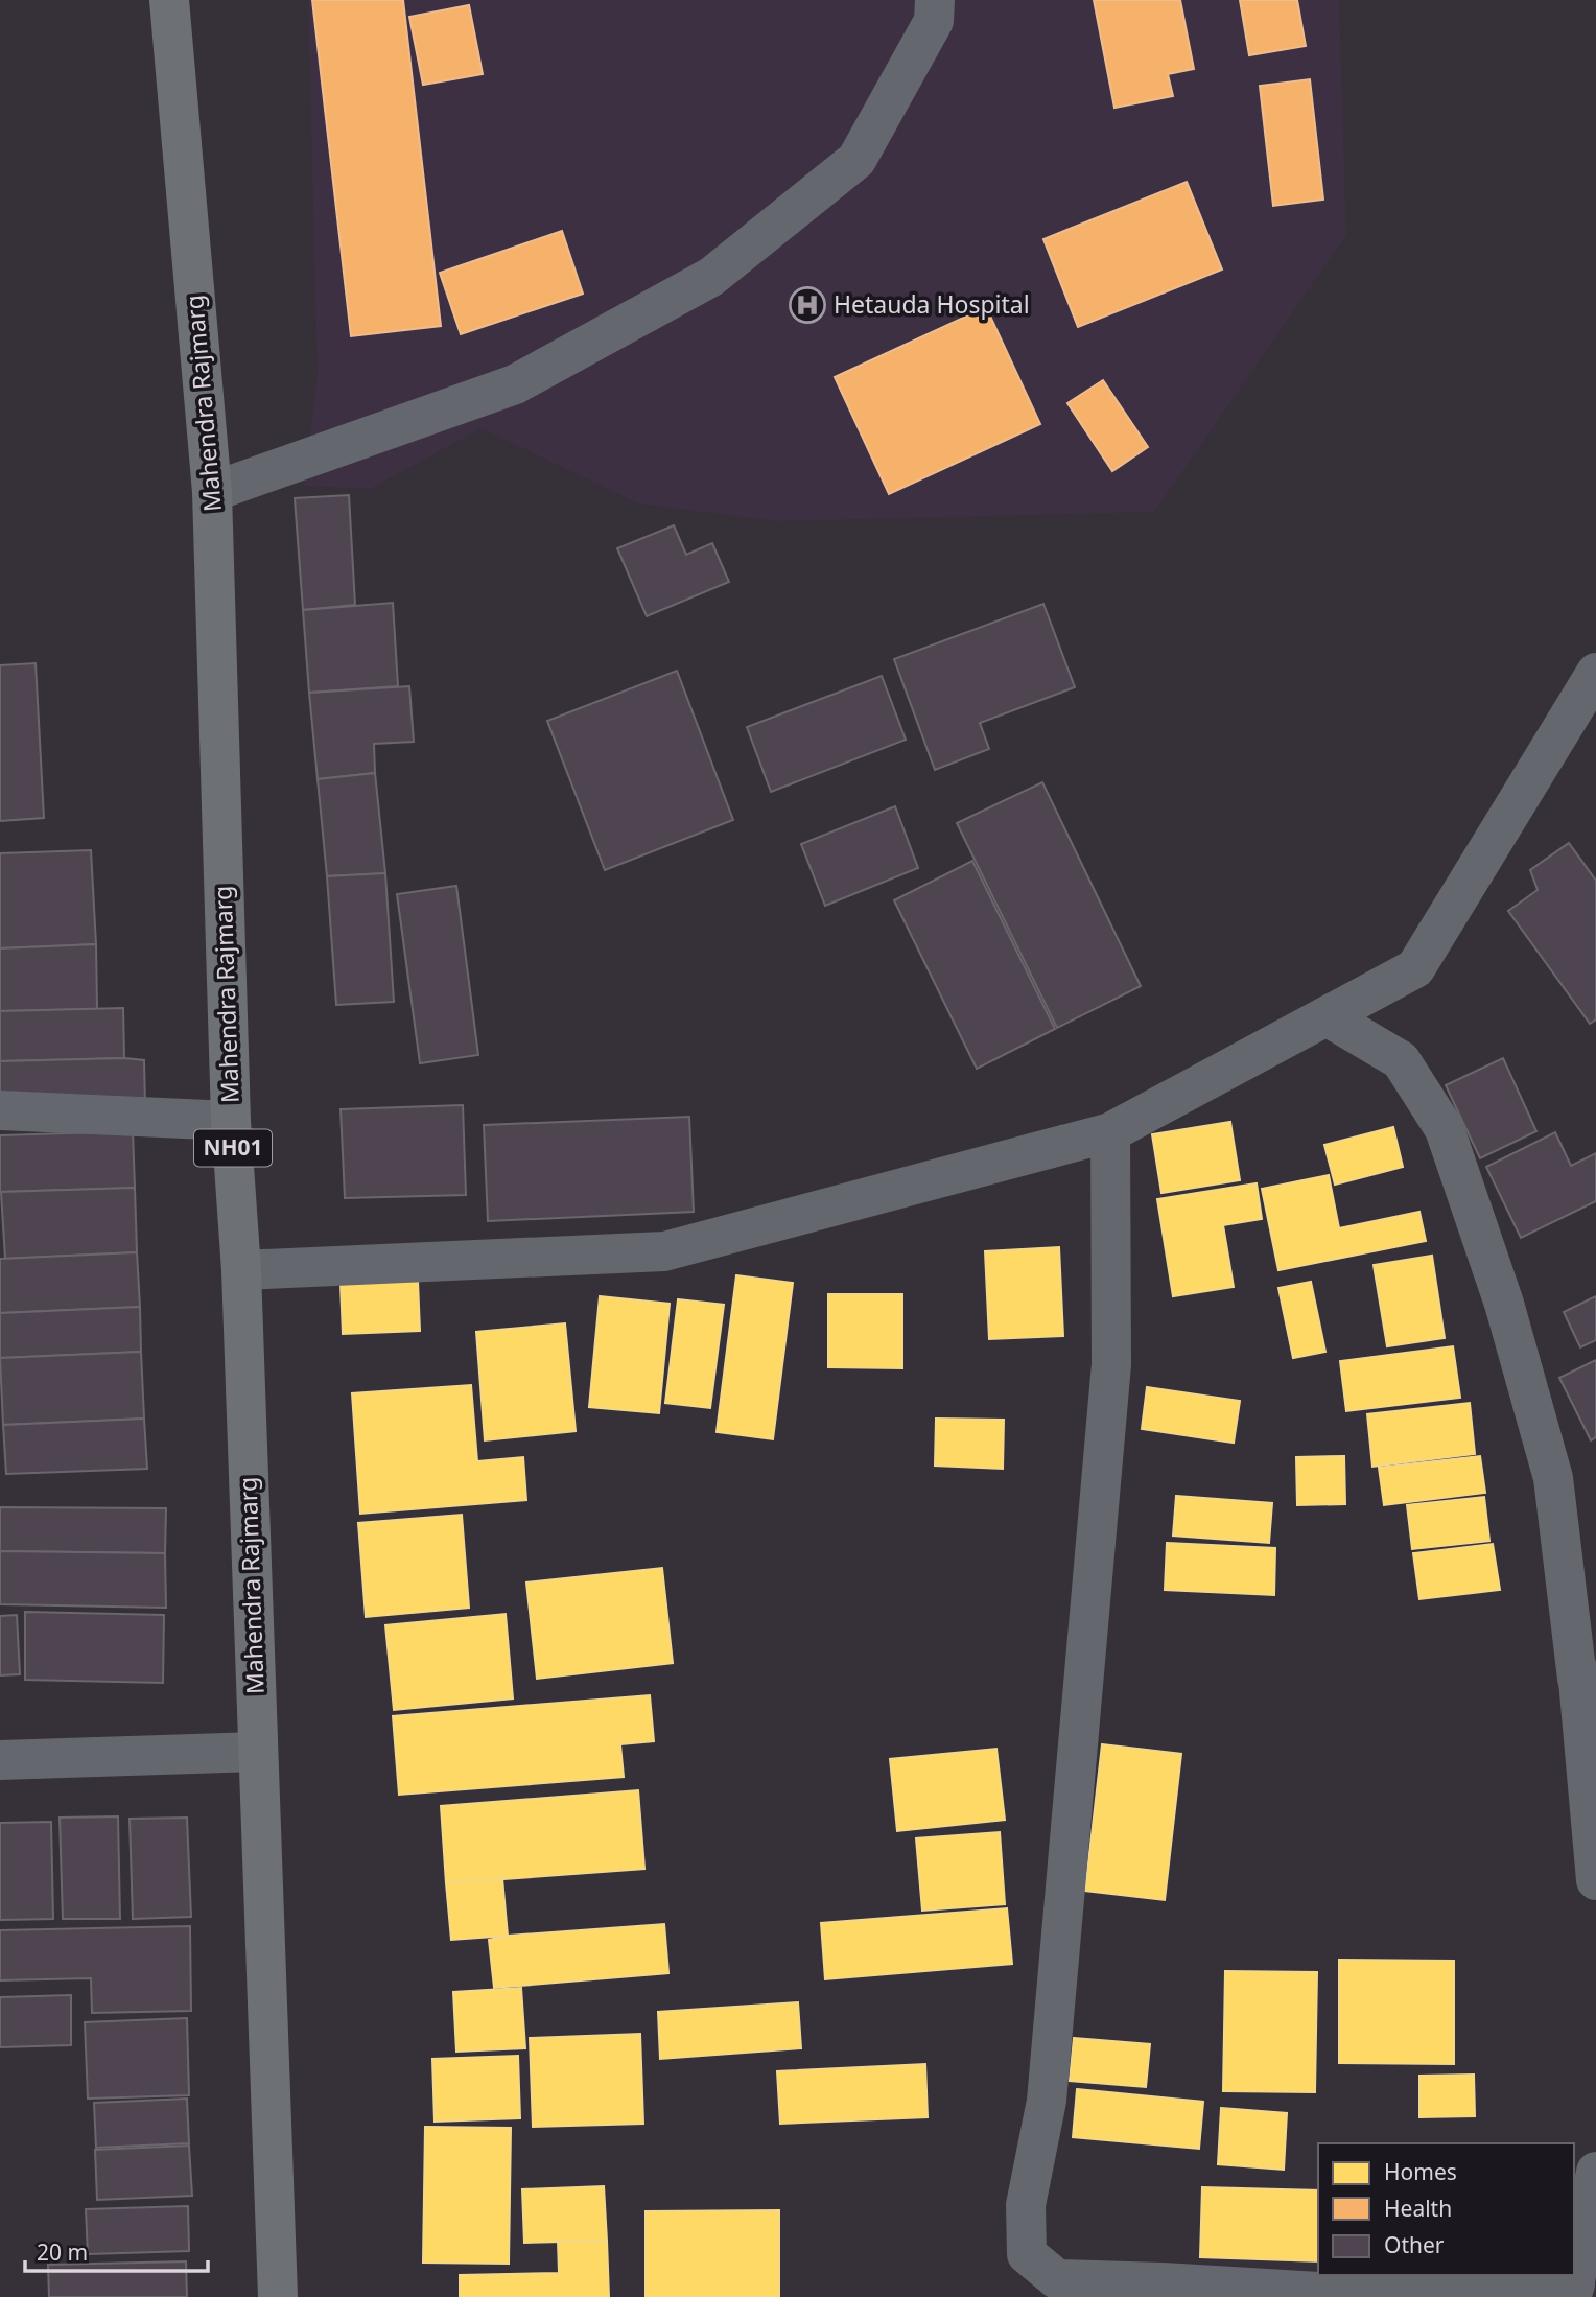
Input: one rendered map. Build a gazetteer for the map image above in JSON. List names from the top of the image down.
{
  "streets": {
    "highway": ["Mahendra Rajmarg", "NH01"]
  },
  "places": {
    "hospital": ["Hetauda Hospital"]
  },
  "legend": ["Homes", "Health", "Other"],
  "scale_bar": "20 m"
}
